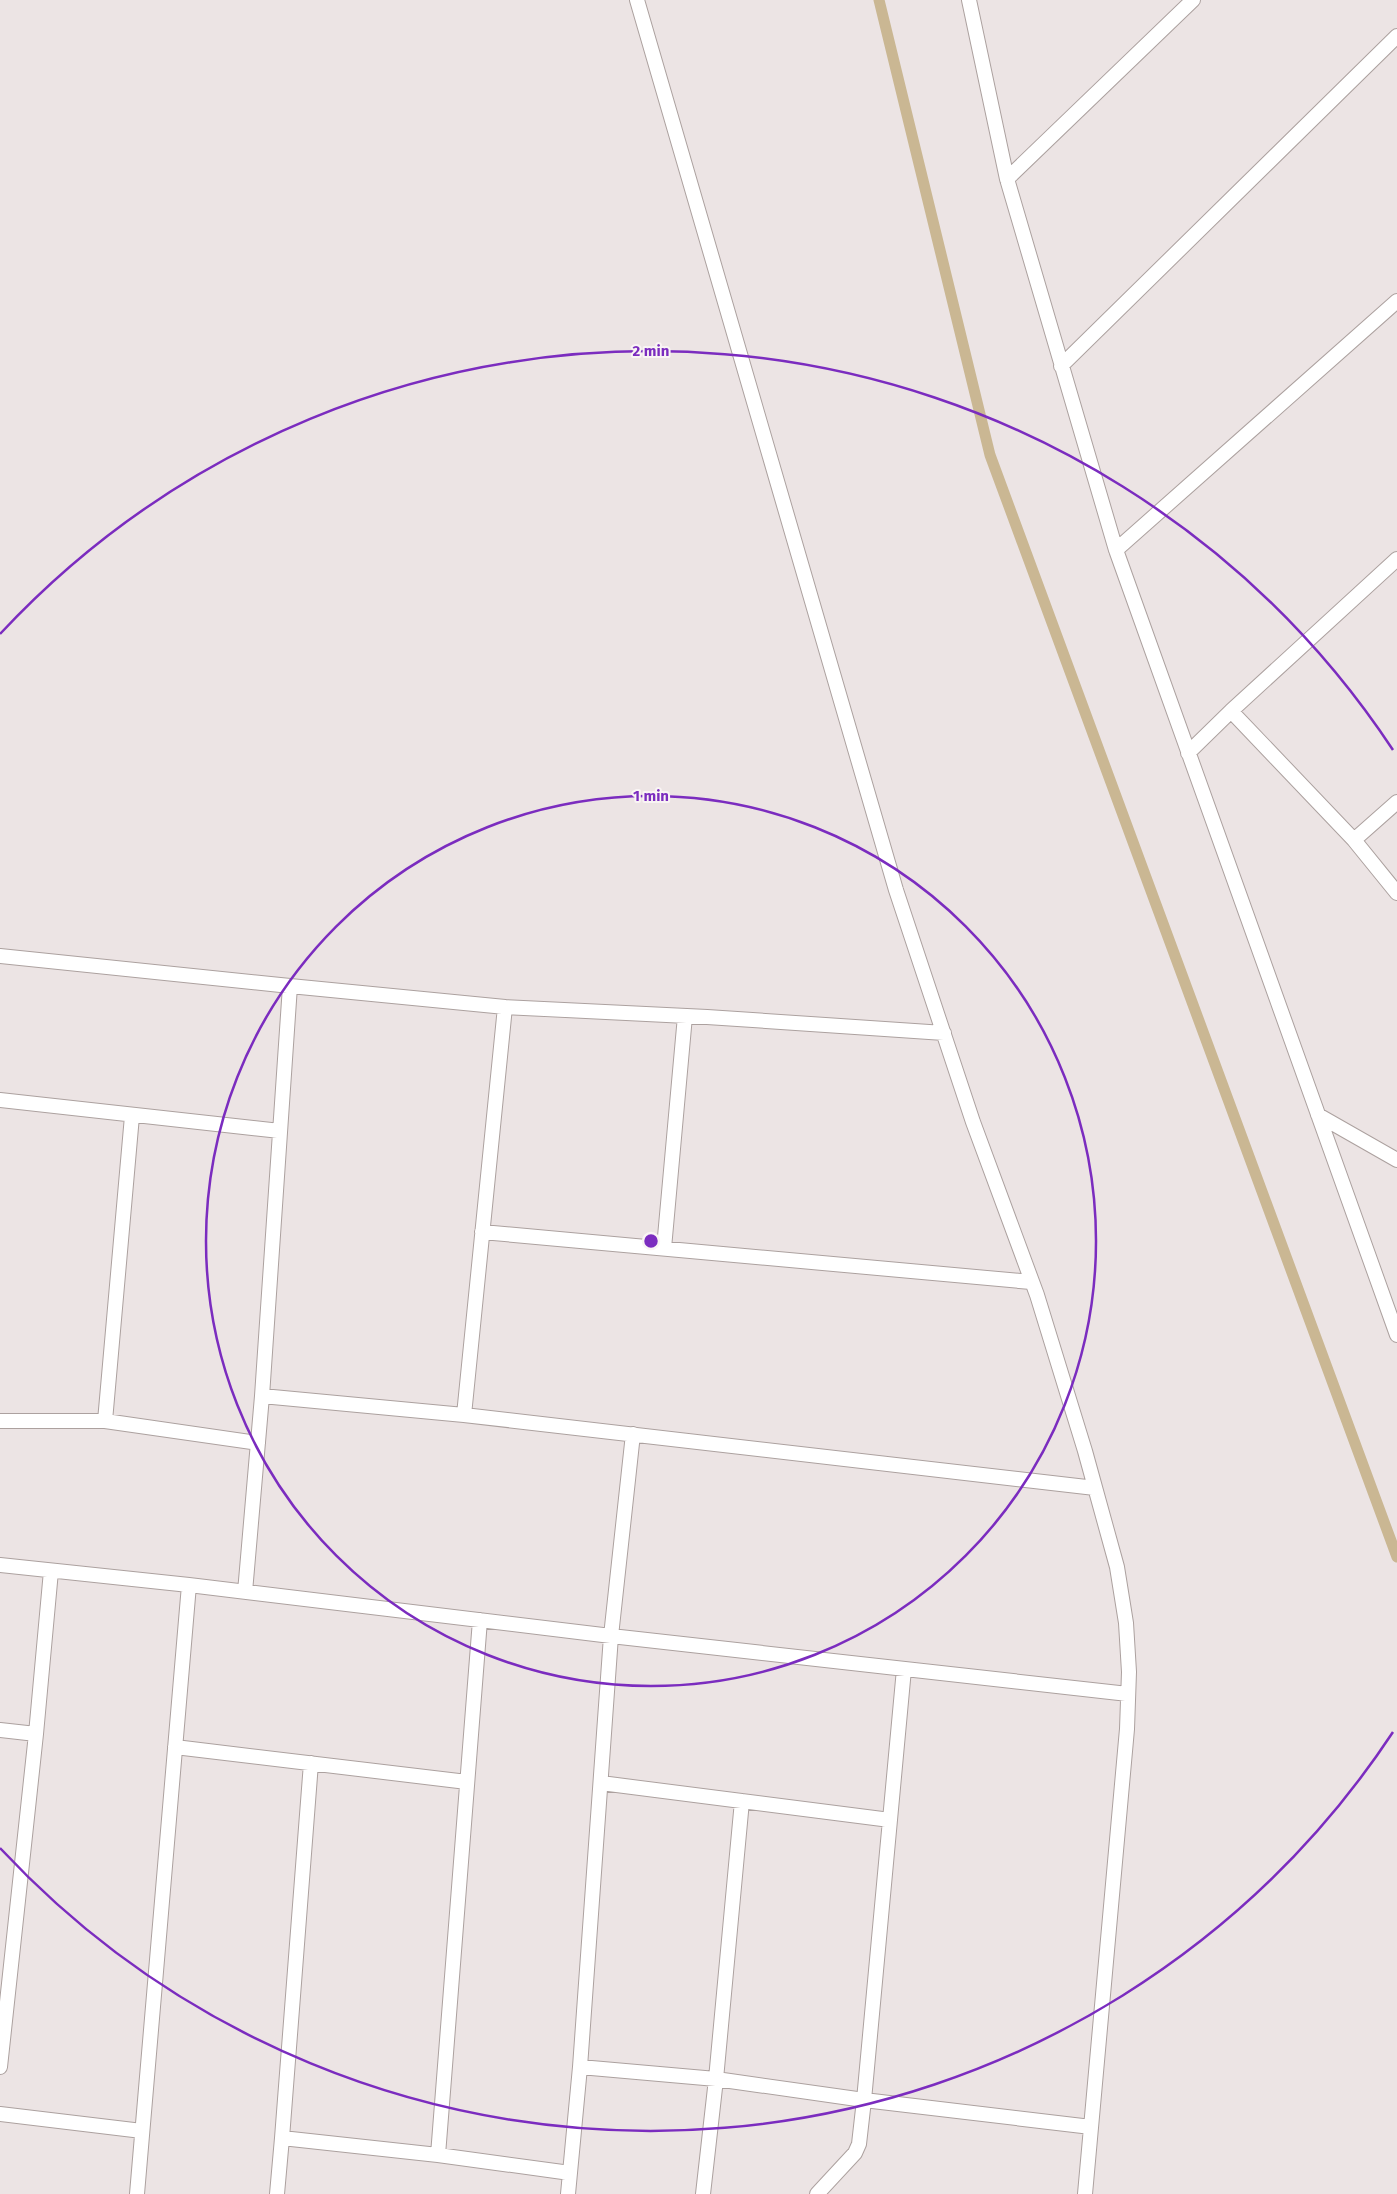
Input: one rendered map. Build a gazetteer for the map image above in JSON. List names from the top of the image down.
{
  "rings": ["2 min", "1 min"]
}
